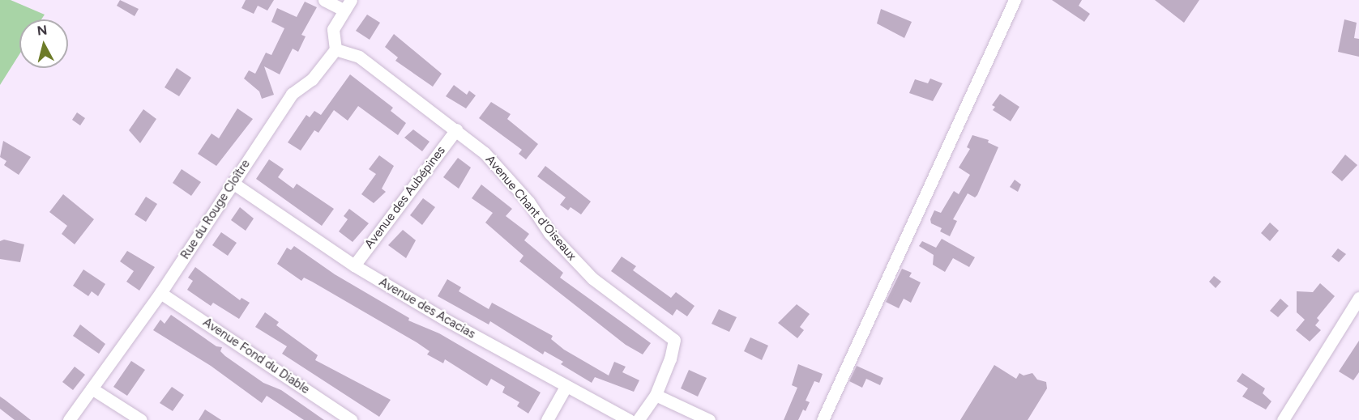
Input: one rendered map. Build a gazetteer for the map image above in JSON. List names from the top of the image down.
{
  "streets": {
    "street": [
      "Avenue des Aubépines",
      "Avenue Chant d'Oiseaux",
      "Rue du Rouge Cloître",
      "Avenue des Acacias",
      "Avenue Fond du Diable"
    ]
  },
  "crossings": [
    ["Avenue des Aubépines", "Avenue Chant d'Oiseaux"],
    ["Avenue des Aubépines", "Avenue des Acacias"],
    ["Avenue Chant d'Oiseaux", "Rue du Rouge Cloître"],
    ["Rue du Rouge Cloître", "Avenue des Acacias"],
    ["Rue du Rouge Cloître", "Avenue Fond du Diable"]
  ],
  "north": "top"
}
